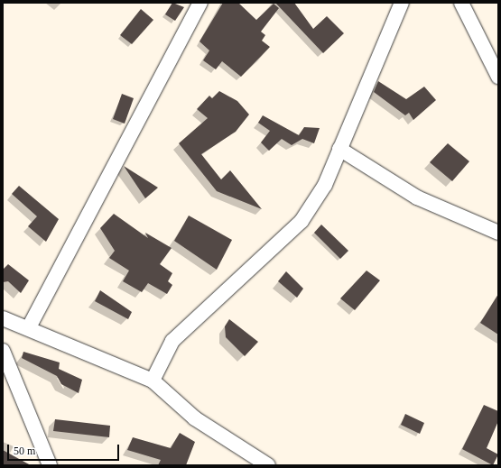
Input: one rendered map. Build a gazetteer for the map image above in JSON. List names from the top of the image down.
{
  "scale_bar": "50 m"
}
